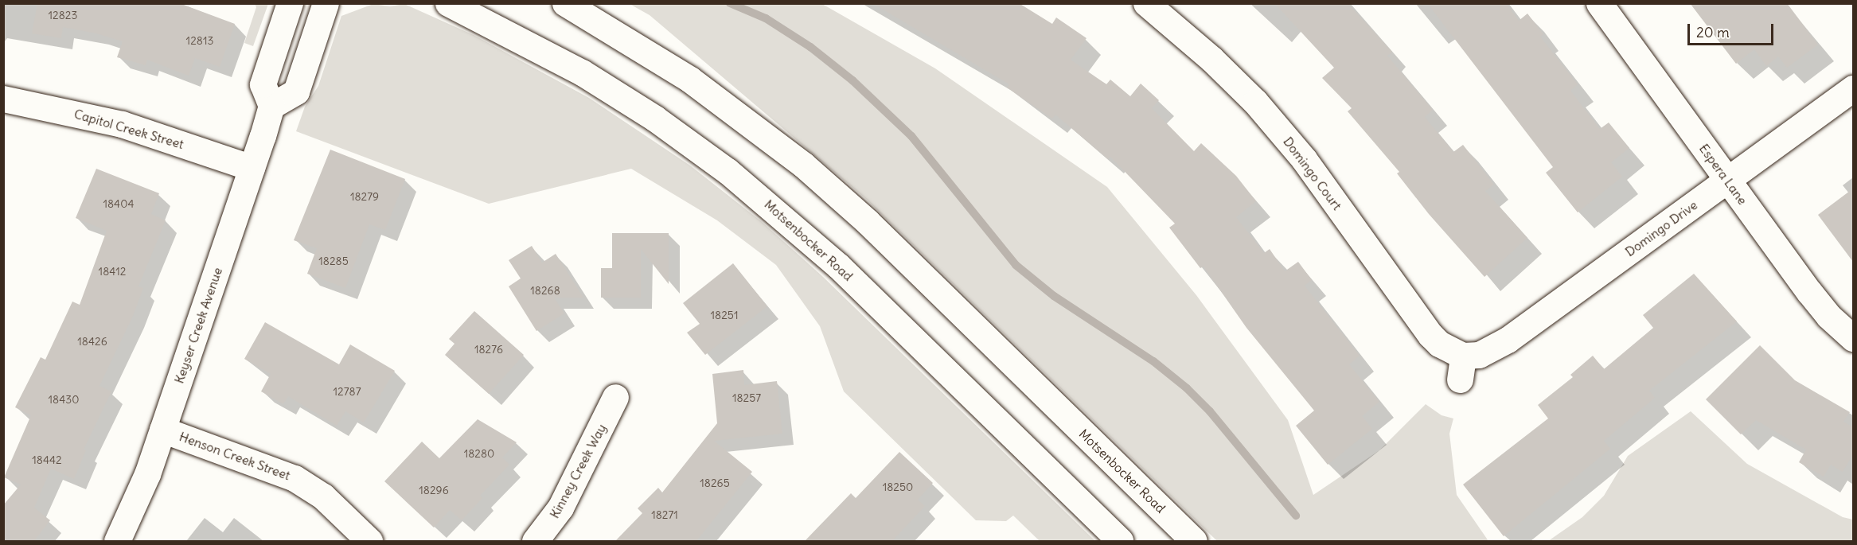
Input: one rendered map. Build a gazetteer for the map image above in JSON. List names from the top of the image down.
{
  "streets": {
    "street": [
      "Capitol Creek Street",
      "Domingo Court",
      "Espera Lane",
      "Domingo Drive",
      "Motsenbocker Road",
      "Keyser Creek Avenue",
      "Henson Creek Street",
      "Kinney Creek Way"
    ]
  },
  "crossings": [
    ["Capitol Creek Street", "Keyser Creek Avenue"],
    ["Domingo Court", "Domingo Drive"],
    ["Espera Lane", "Domingo Drive"],
    ["Keyser Creek Avenue", "Henson Creek Street"]
  ],
  "house_numbers": [
    "12823",
    "12813",
    "18279",
    "18404",
    "18285",
    "18412",
    "18268",
    "18251",
    "18426",
    "18276",
    "12787",
    "18257",
    "18430",
    "18280",
    "18442",
    "18265",
    "18250",
    "18296",
    "18271"
  ],
  "scale_bar": "20 m"
}
